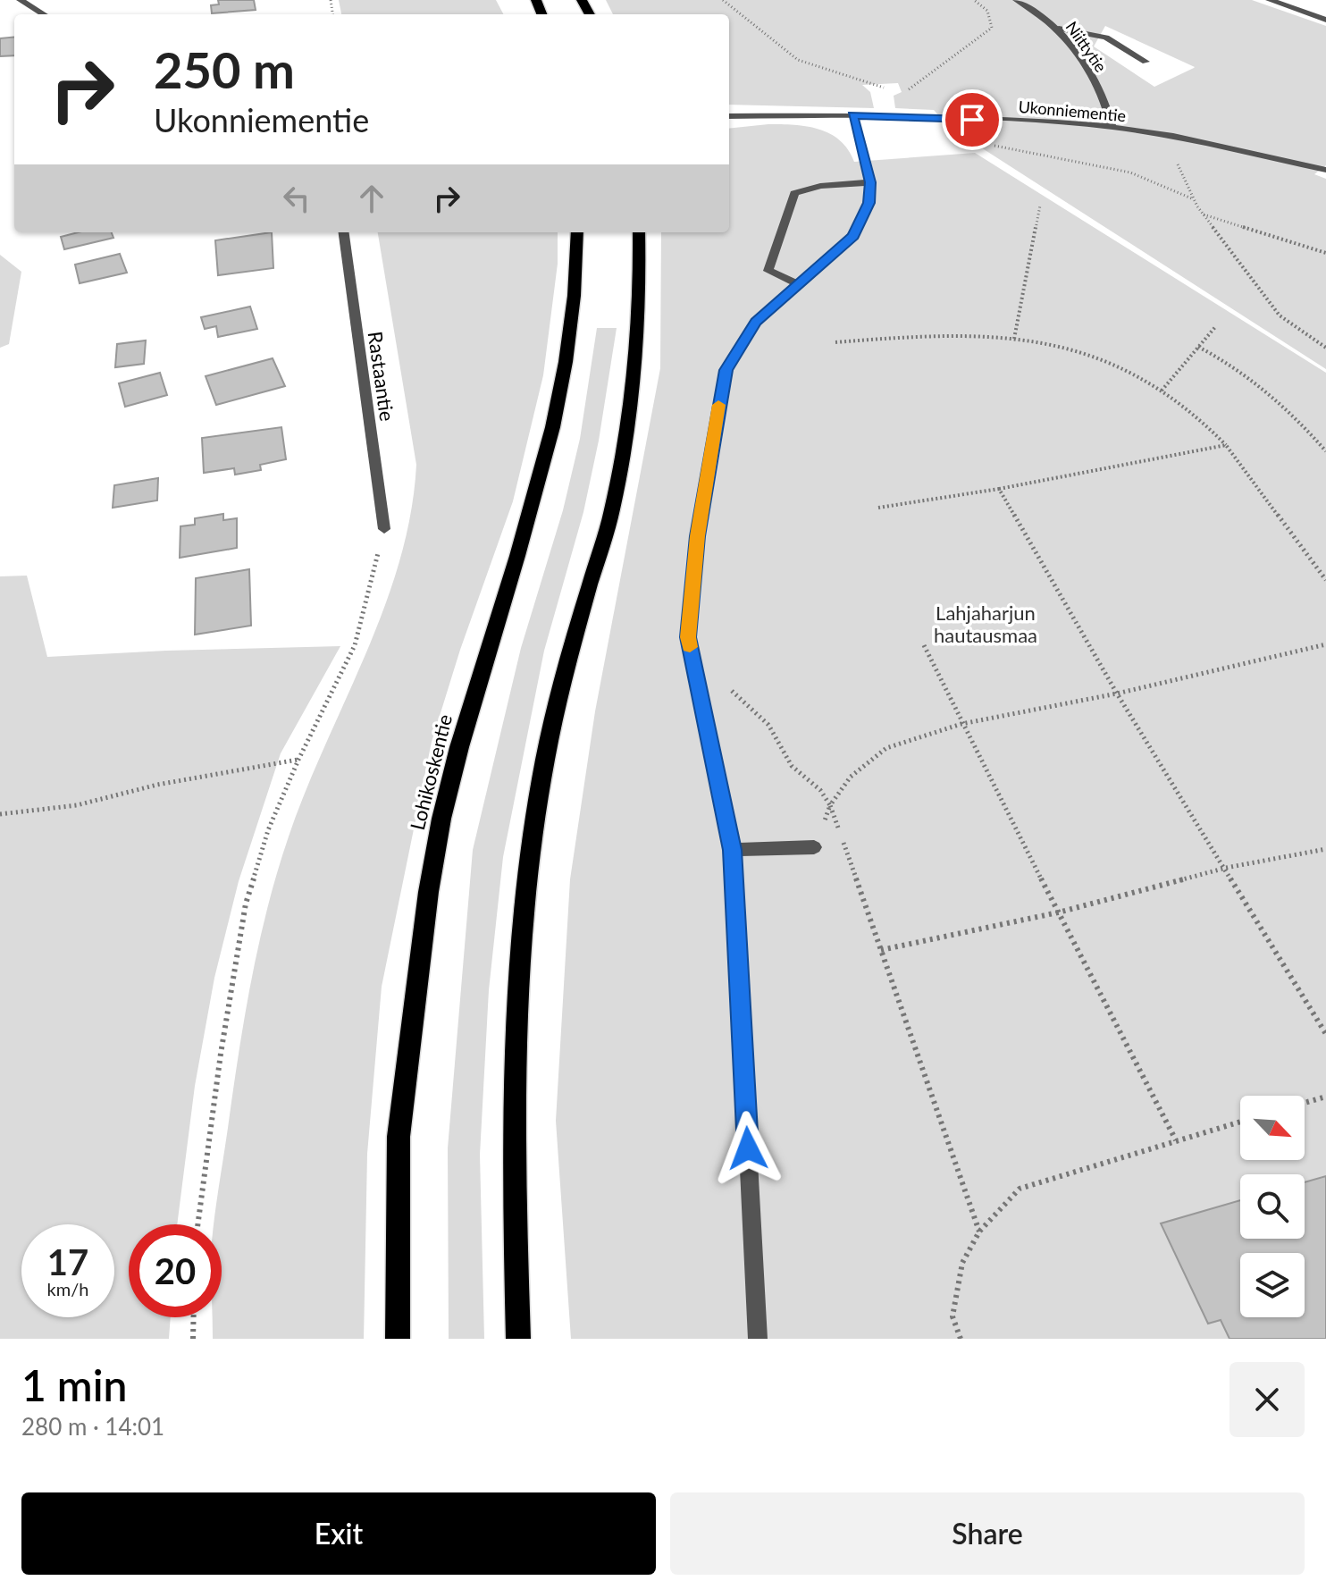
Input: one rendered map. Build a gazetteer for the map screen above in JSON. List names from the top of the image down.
{
  "streets": {
    "main road": ["Lohikoskentie"],
    "street": ["Niittytie", "Ukonniementie", "Rastaantie"]
  },
  "crossings": [
    ["Niittytie", "Ukonniementie"]
  ],
  "parks": ["Lahjaharjun hautausmaa"],
  "north": "bottom right",
  "page": {
    "turn": ["250 m", "Ukonniementie"],
    "speed": "17 km/h",
    "limit": "20",
    "heading": ["1 min", "280 m · 14:01"],
    "buttons": ["Exit", "Share"]
  }
}
